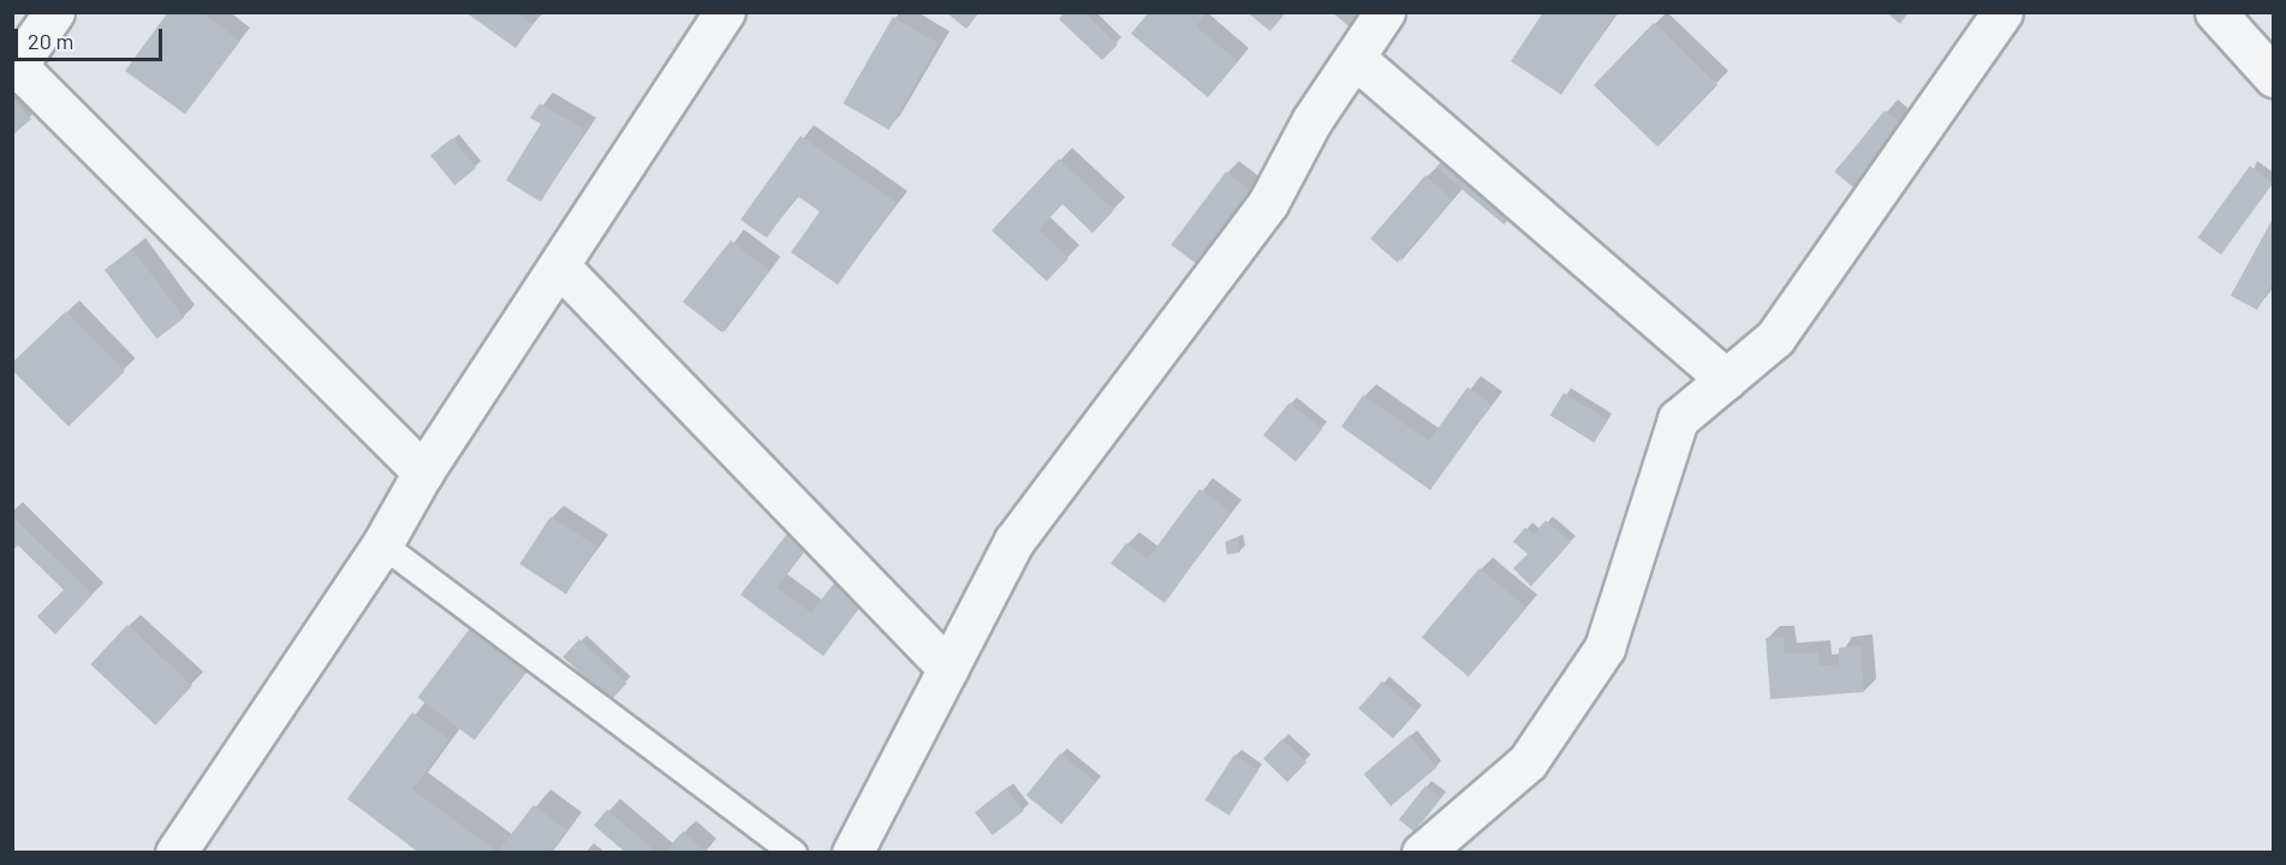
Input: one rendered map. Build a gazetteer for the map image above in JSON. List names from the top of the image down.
{
  "scale_bar": "20 m"
}
